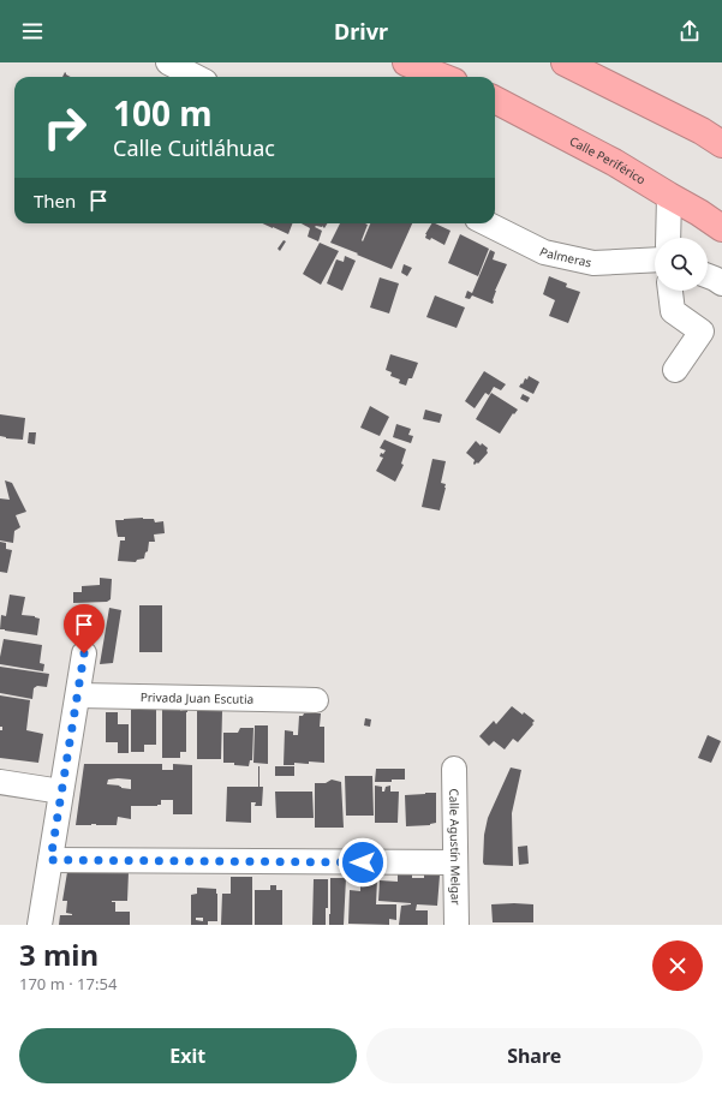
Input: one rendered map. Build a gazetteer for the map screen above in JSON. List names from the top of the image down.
{
  "streets": {
    "highway": ["Calle Periférico"],
    "street": ["Palmeras", "Privada Juan Escutia", "Calle Agustín Melgar"]
  },
  "page": {
    "header": "Drivr",
    "turn": ["100 m", "Calle Cuitláhuac"],
    "then": "Then",
    "heading": ["3 min", "170 m · 17:54"],
    "buttons": ["Exit", "Share"]
  }
}
